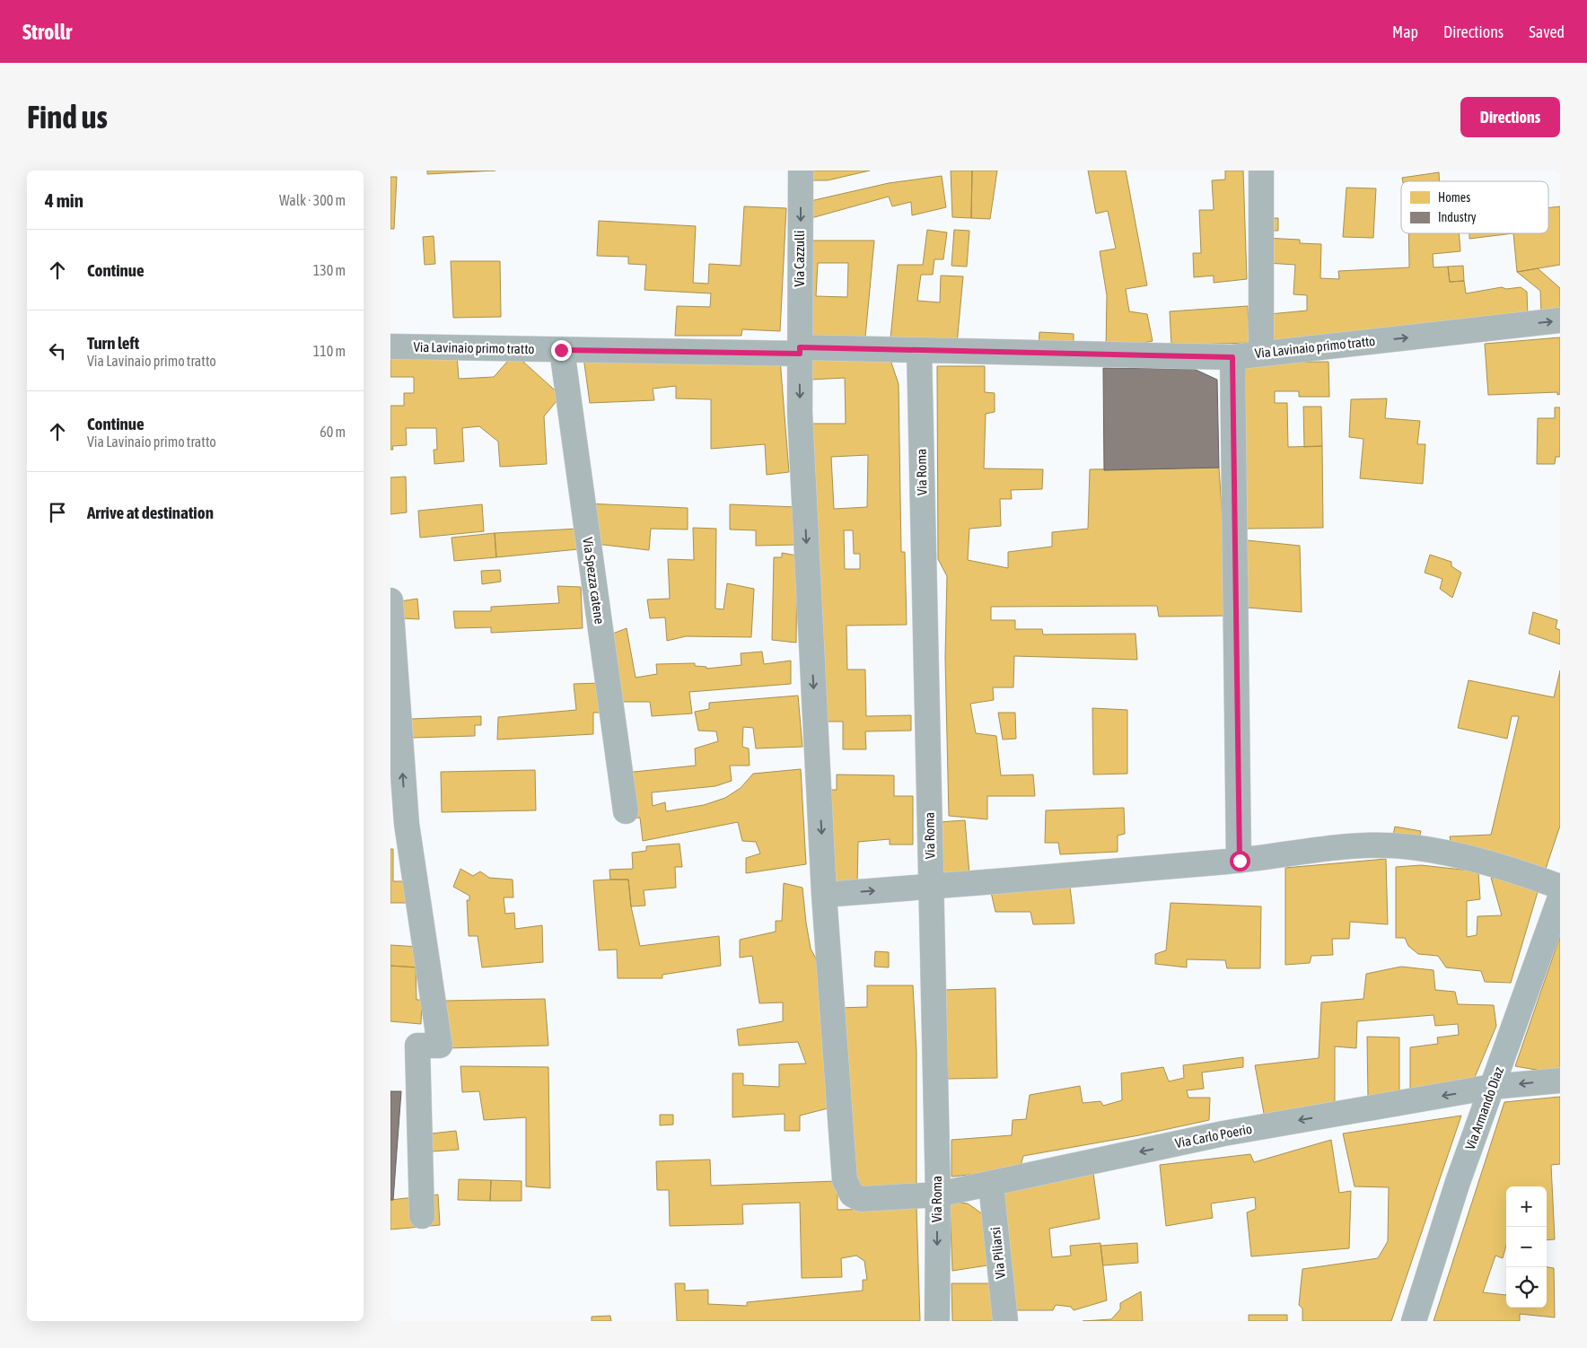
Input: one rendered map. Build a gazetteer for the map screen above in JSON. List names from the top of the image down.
{
  "streets": {
    "main road": ["Via Armando Diaz"],
    "street": [
      "Via Cazzulli",
      "Via Lavinaio primo tratto",
      "Via Roma",
      "Via Spezza catene",
      "Via Carlo Poerio",
      "Via Piliarsi"
    ]
  },
  "crossings": [
    ["Via Cazzulli", "Via Lavinaio primo tratto"],
    ["Via Cazzulli", "Via Carlo Poerio"],
    ["Via Lavinaio primo tratto", "Via Roma"],
    ["Via Lavinaio primo tratto", "Via Spezza catene"],
    ["Via Roma", "Via Carlo Poerio"],
    ["Via Armando Diaz", "Via Carlo Poerio"],
    ["Via Carlo Poerio", "Via Piliarsi"]
  ],
  "one_way": ["Via Cazzulli", "Via Carlo Poerio"],
  "legend": ["Homes", "Industry"],
  "page": {
    "header": "Strollr",
    "nav": ["Map", "Directions", "Saved"],
    "buttons": "Directions",
    "title": "Find us",
    "heading": ["4 min", "Walk · 300 m"],
    "list": [
      ["Continue", "130 m"],
      ["Turn left", "Via Lavinaio primo tratto", "110 m"],
      ["Continue", "Via Lavinaio primo tratto", "60 m"],
      "Arrive at destination"
    ],
    "map_buttons": ["+", "−"]
  }
}
